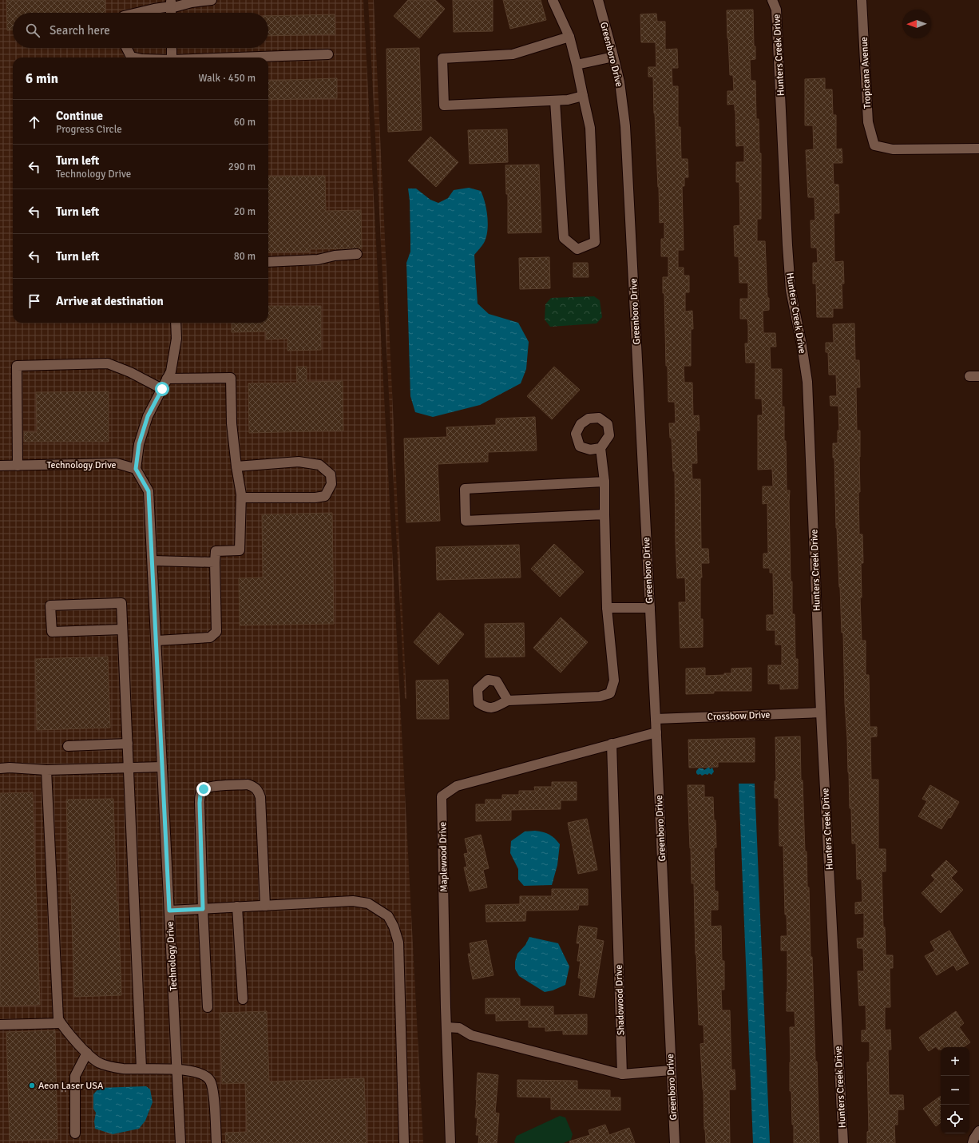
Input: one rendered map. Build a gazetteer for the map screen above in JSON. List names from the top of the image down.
{
  "streets": {
    "street": [
      "Greenboro Drive",
      "Hunters Creek Drive",
      "Tropicana Avenue",
      "Technology Drive",
      "Crossbow Drive",
      "Maplewood Drive",
      "Shadowood Drive"
    ]
  },
  "crossings": [
    ["Greenboro Drive", "Crossbow Drive"],
    ["Greenboro Drive", "Maplewood Drive"],
    ["Hunters Creek Drive", "Crossbow Drive"],
    ["Maplewood Drive", "Shadowood Drive"]
  ],
  "places": ["Aeon Laser USA"],
  "north": "left",
  "page": {
    "search": "Search here",
    "heading": ["6 min", "Walk · 450 m"],
    "list": [
      ["Continue", "Progress Circle", "60 m"],
      ["Turn left", "Technology Drive", "290 m"],
      ["Turn left", "20 m"],
      ["Turn left", "80 m"],
      "Arrive at destination"
    ],
    "map_buttons": ["+", "−"]
  }
}
